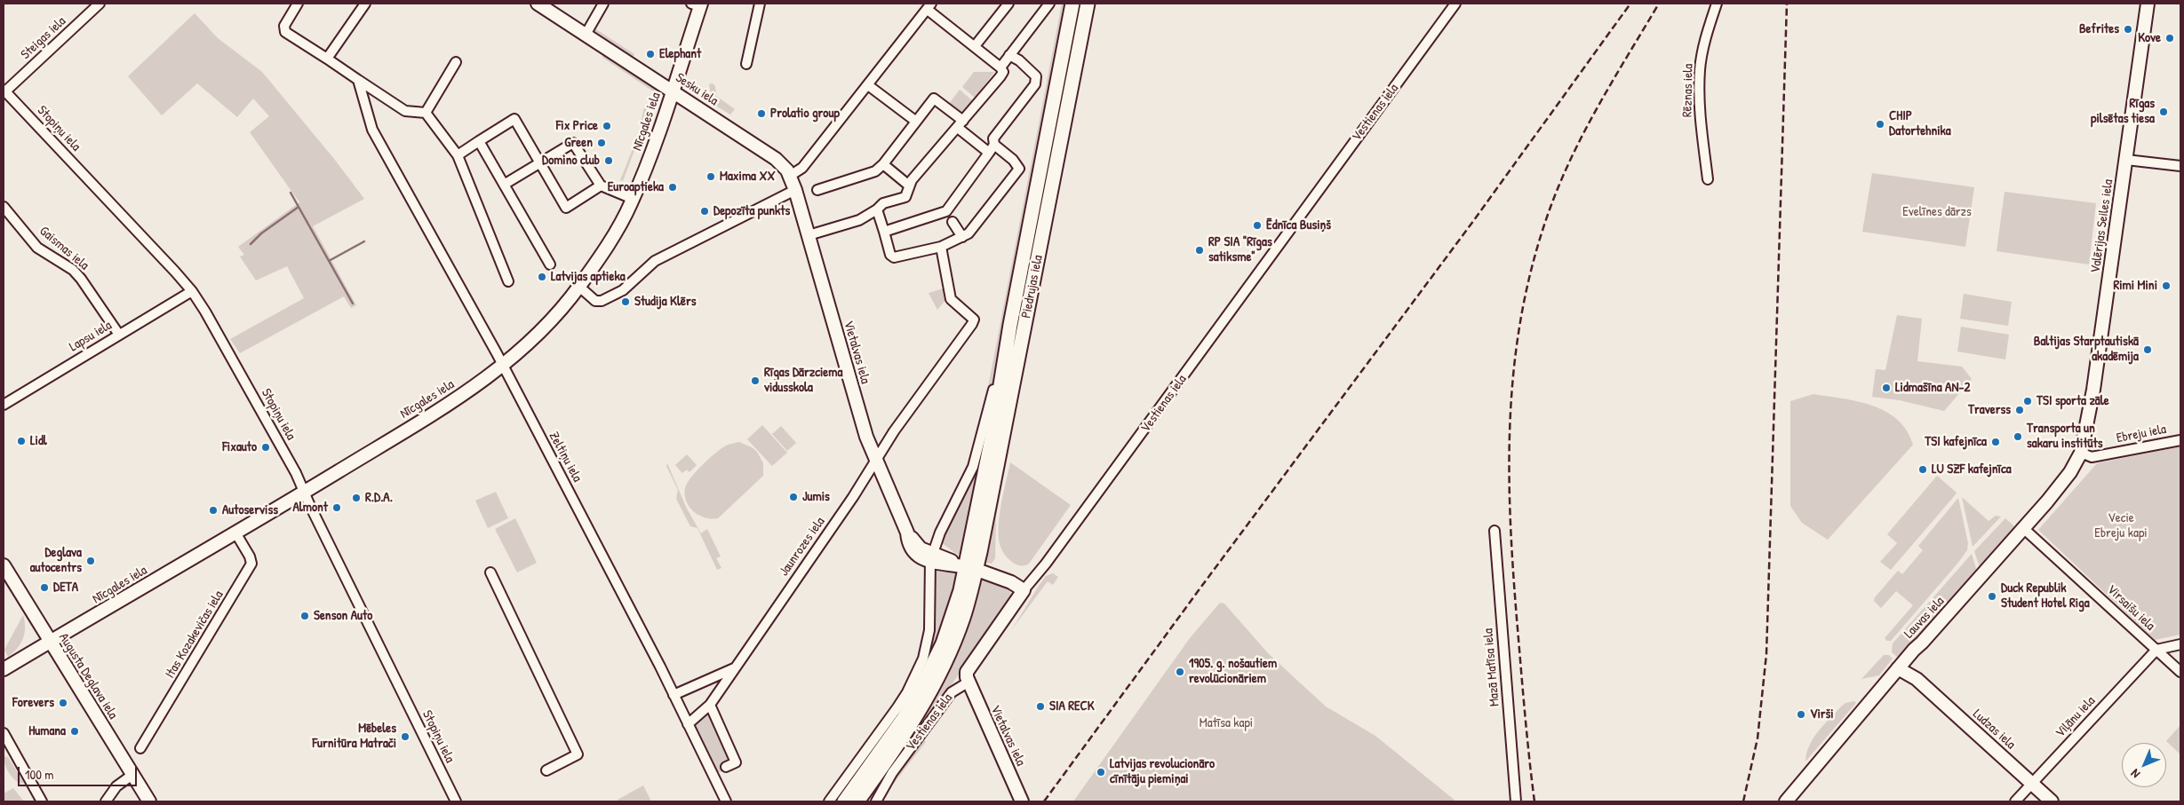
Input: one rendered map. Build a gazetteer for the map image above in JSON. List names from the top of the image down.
{
  "streets": {
    "main road": ["Vestienas iela", "Piedrujas iela"],
    "street": [
      "Steigas iela",
      "Sesku iela",
      "Rēznas iela",
      "Nīcgales iela",
      "Stopiņu iela",
      "Valērijas Seiles iela",
      "Gaismas iela",
      "Lapsu iela",
      "Vietalvas iela",
      "Ebreju iela",
      "Zeltiņu iela",
      "Jaunrozes iela",
      "Virsaišu iela",
      "Lauvas iela",
      "Itas Kozakevičas iela",
      "Mazā Matīsa iela",
      "Augusta Deglava iela",
      "Viļānu iela",
      "Ludzas iela"
    ]
  },
  "crossings": [
    ["Steigas iela", "Stopiņu iela"],
    ["Sesku iela", "Nīcgales iela"],
    ["Sesku iela", "Vietalvas iela"],
    ["Vestienas iela", "Piedrujas iela"],
    ["Vestienas iela", "Vietalvas iela"],
    ["Nīcgales iela", "Stopiņu iela"],
    ["Nīcgales iela", "Zeltiņu iela"],
    ["Nīcgales iela", "Itas Kozakevičas iela"],
    ["Nīcgales iela", "Augusta Deglava iela"],
    ["Stopiņu iela", "Lapsu iela"],
    ["Valērijas Seiles iela", "Ebreju iela"],
    ["Valērijas Seiles iela", "Lauvas iela"],
    ["Gaismas iela", "Lapsu iela"],
    ["Vietalvas iela", "Jaunrozes iela"],
    ["Ebreju iela", "Lauvas iela"],
    ["Zeltiņu iela", "Jaunrozes iela"],
    ["Virsaišu iela", "Lauvas iela"],
    ["Virsaišu iela", "Viļānu iela"],
    ["Lauvas iela", "Ludzas iela"],
    ["Viļānu iela", "Ludzas iela"]
  ],
  "parks": ["Evelīnes dārzs", "Vecie Ebreju kapi", "Matīsa kapi"],
  "places": [
    "Befrites",
    "Kove",
    "Elephant",
    "Rīgas pilsētas tiesa",
    "Prolatio group",
    "CHIP Datortehnika",
    "Fix Price",
    "Green",
    "Domino club",
    "Maxima XX",
    "Euroaptieka",
    "Depozīta punkts",
    "Ēdnīca Busiņš",
    "RP SIA \"Rīgas satiksme\"",
    "Latvijas aptieka",
    "Rimi Mini",
    "Studija Klērs",
    "Baltijas Starptautiskā akadēmija",
    "Rīgas Dārzciema vidusskola",
    "Lidmašīna AN-2",
    "TSI sporta zāle",
    "Traverss",
    "Transporta un sakaru institūts",
    "Lidl",
    "TSI kafejnīca",
    "Fixauto",
    "LU SZF kafejnīca",
    "Jumis",
    "R.D.A.",
    "Almont",
    "Autoserviss",
    "Deglava autocentrs",
    "DETA",
    "Duck Republik Student Hotel Riga",
    "Senson Auto",
    "1905. g. nošautiem revolūcionāriem",
    "Forevers",
    "SIA RECK",
    "Virši",
    "Humana",
    "Mēbeles Furnitūra Matrači",
    "Latvijas revolucionāro cīnītāju piemiņai"
  ],
  "scale_bar": "100 m",
  "north": "bottom left"
}
